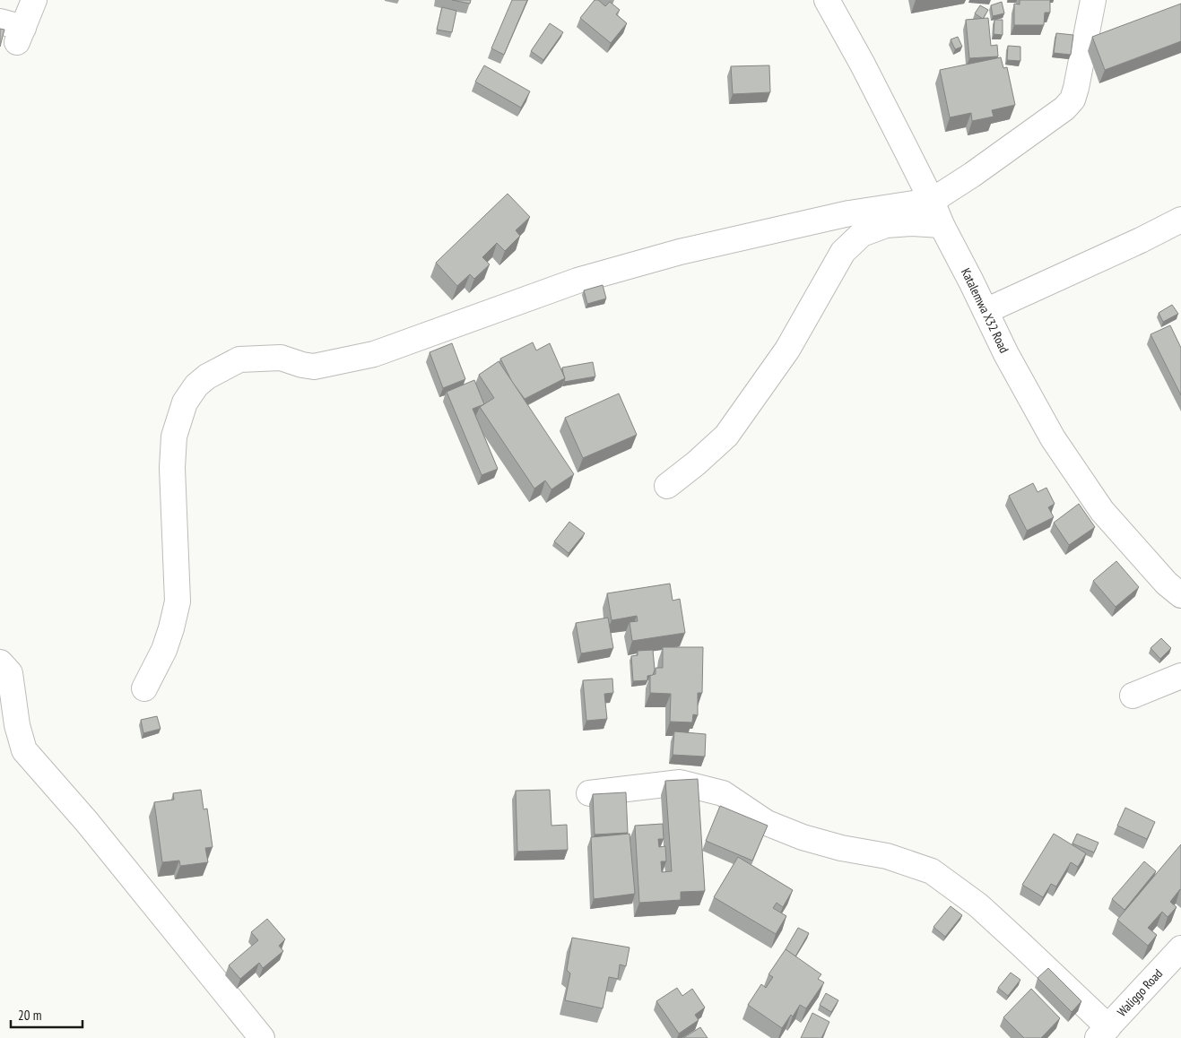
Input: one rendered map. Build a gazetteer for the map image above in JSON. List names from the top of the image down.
{
  "streets": {
    "street": ["Katalemwa X32 Road", "Waliggo Road"]
  },
  "scale_bar": "20 m"
}
